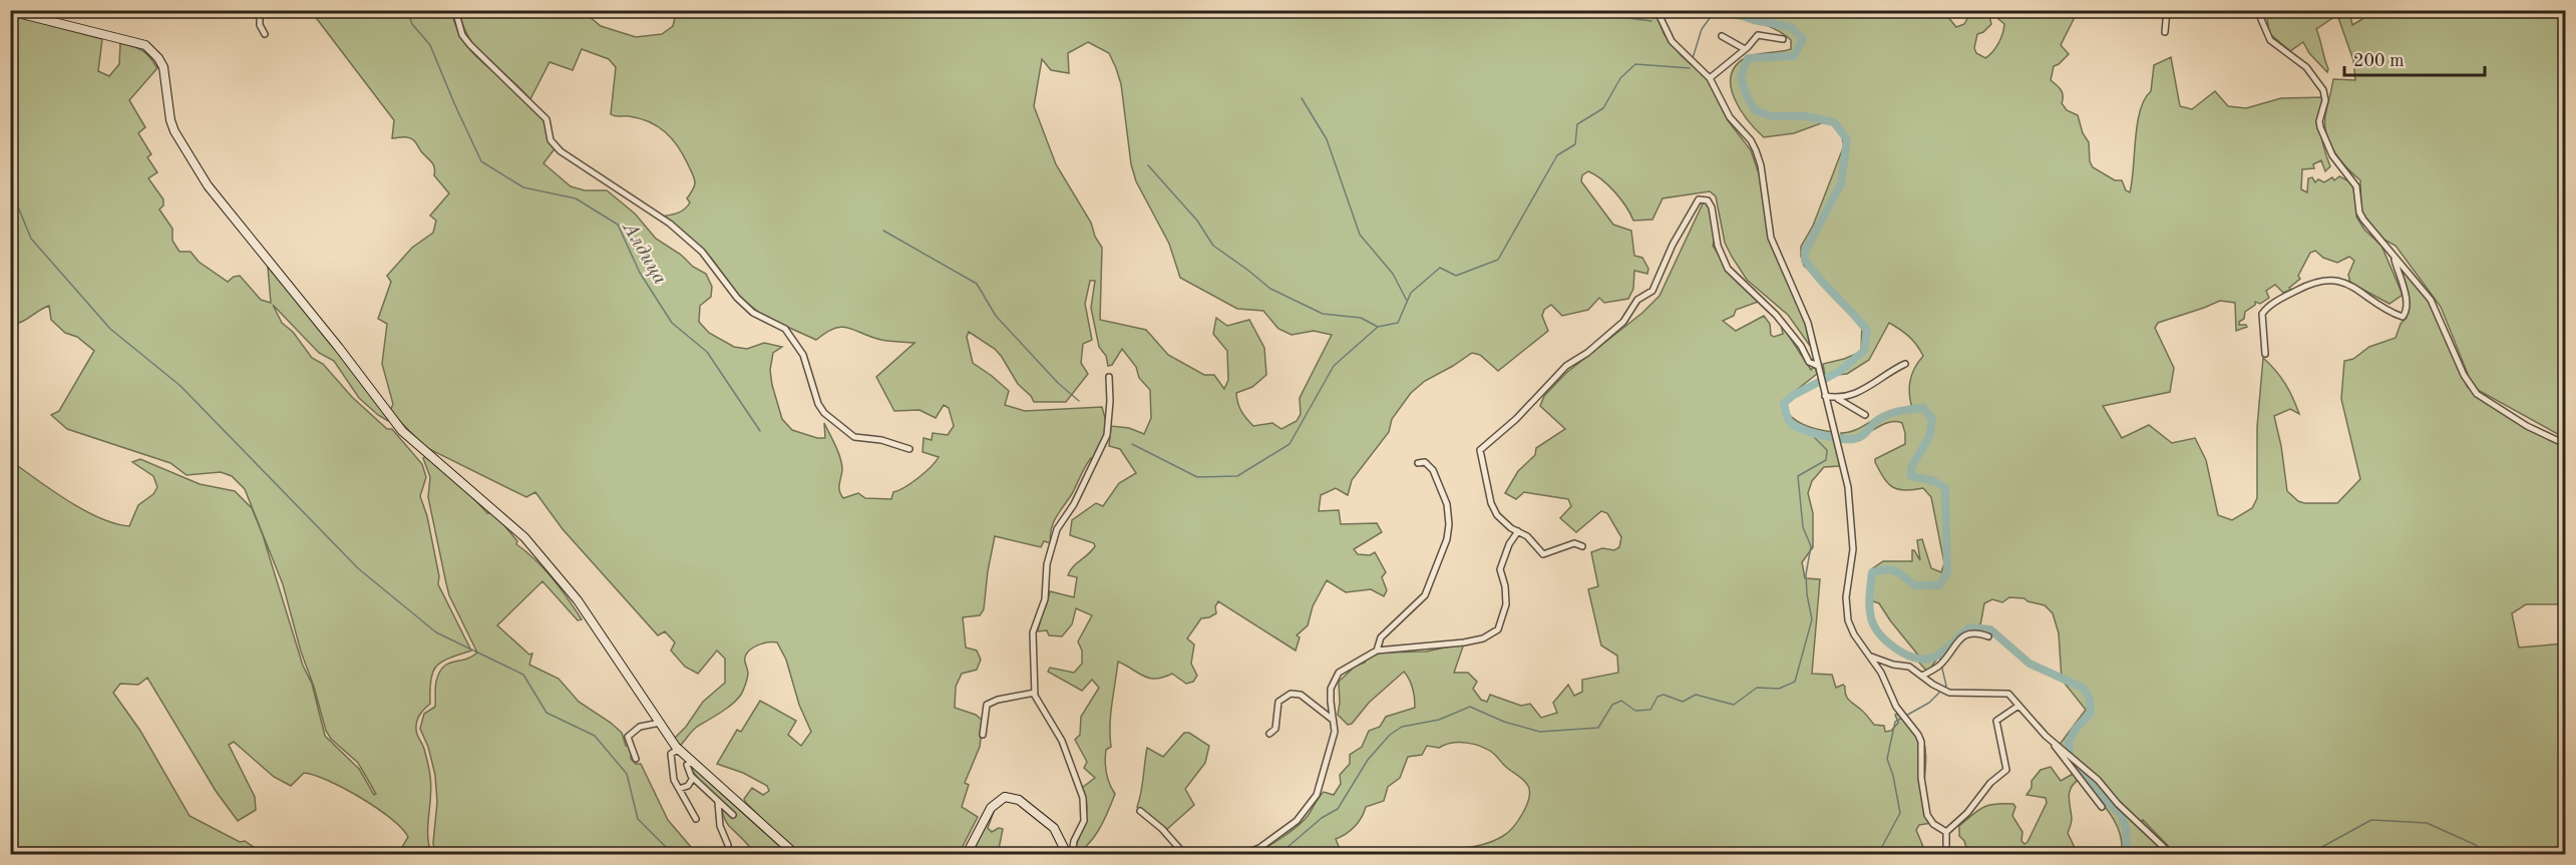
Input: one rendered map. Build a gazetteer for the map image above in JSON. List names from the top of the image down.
{
  "water": ["Алдица"],
  "scale_bar": "200 m"
}
